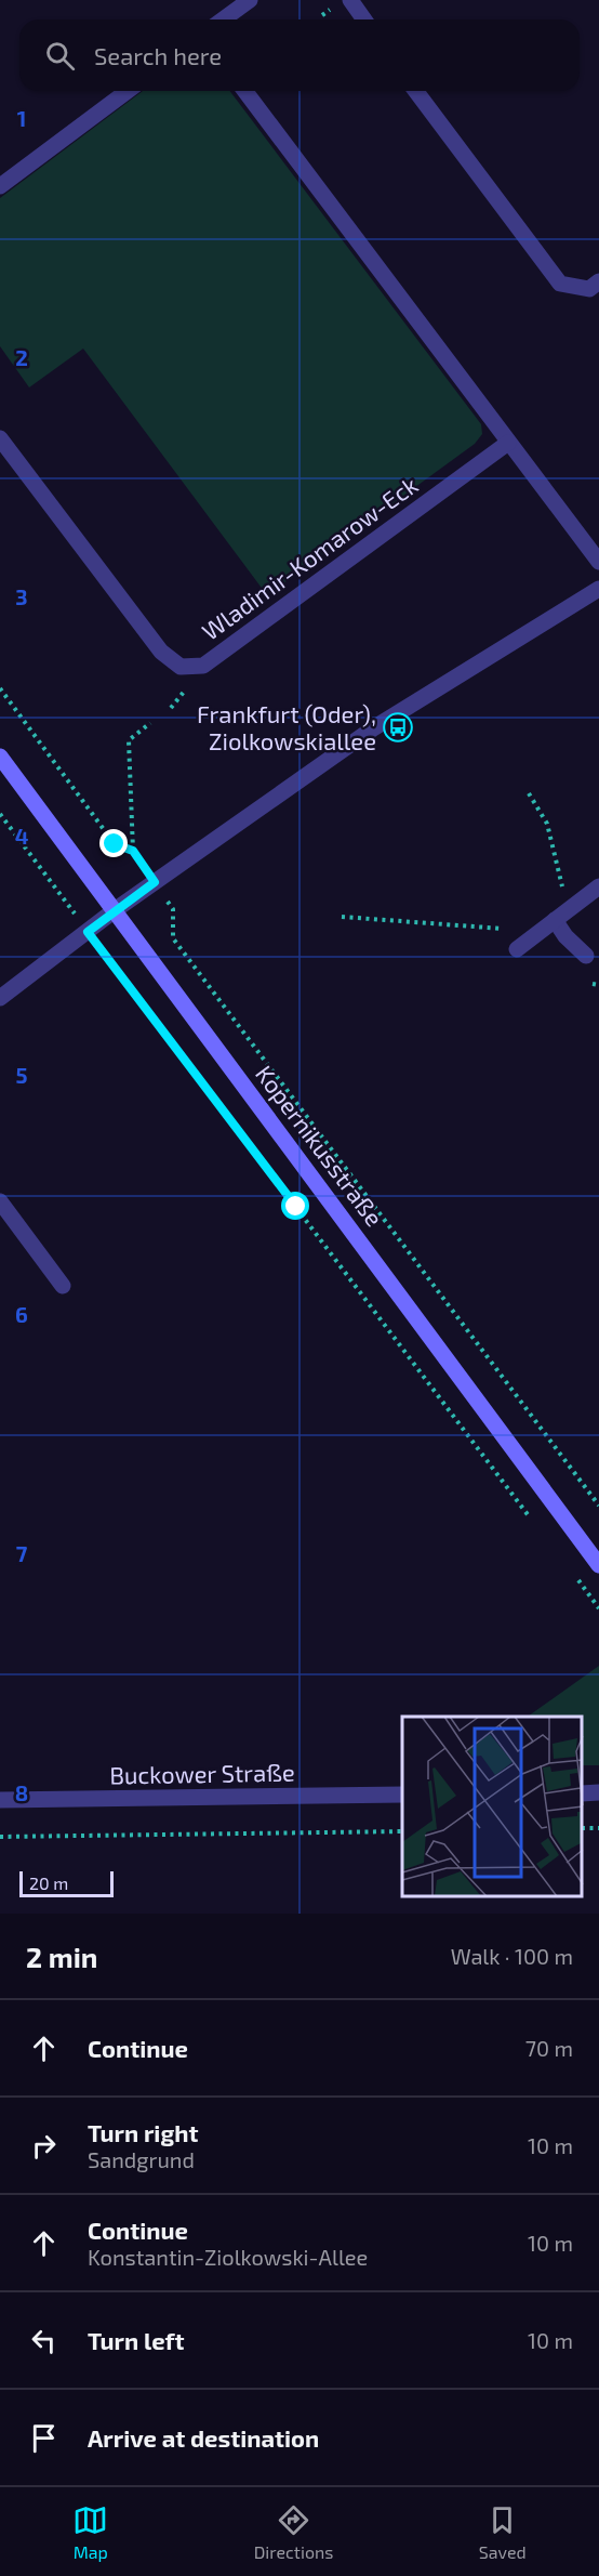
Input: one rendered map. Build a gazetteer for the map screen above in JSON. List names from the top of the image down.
{
  "streets": {
    "main road": ["Kopernikusstraße"],
    "street": ["Wladimir-Komarow-Eck", "Buckower Straße"]
  },
  "places": {
    "bus stop": ["Frankfurt (Oder), Ziolkowskiallee"]
  },
  "scale_bar": "20 m",
  "page": {
    "search": "Search here",
    "scale": "20 m",
    "heading": ["2 min", "Walk · 100 m"],
    "list": [
      ["Continue", "70 m"],
      ["Turn right", "Sandgrund", "10 m"],
      ["Continue", "Konstantin-Ziolkowski-Allee", "10 m"],
      ["Turn left", "10 m"],
      "Arrive at destination"
    ],
    "nav": ["Map", "Directions", "Saved"]
  },
  "grid": {
    "rows": [
      "1",
      "2",
      "3",
      "4",
      "5",
      "6",
      "7",
      "8"
    ]
  }
}
